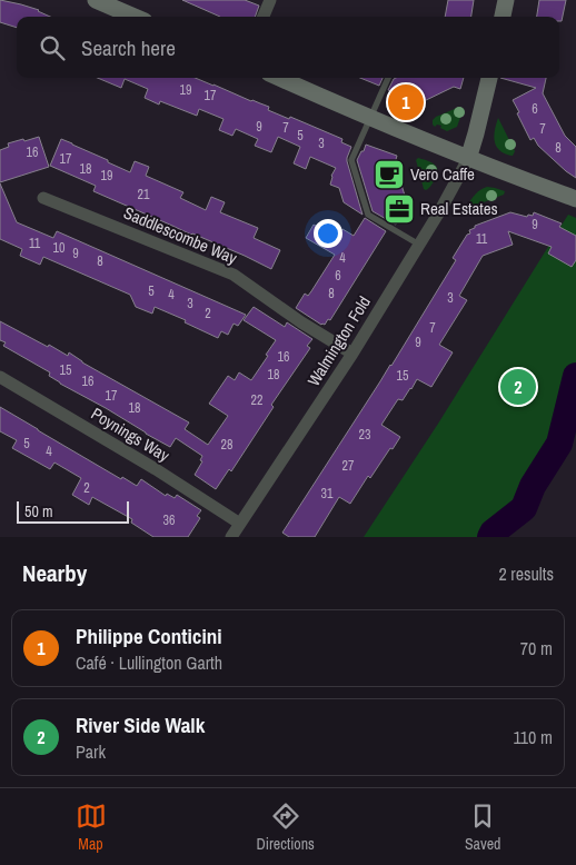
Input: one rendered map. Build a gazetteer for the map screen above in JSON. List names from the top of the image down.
{
  "streets": {
    "street": ["Saddlescombe Way", "Walmington Fold", "Poynings Way"]
  },
  "crossings": [
    ["Saddlescombe Way", "Walmington Fold"],
    ["Walmington Fold", "Poynings Way"]
  ],
  "places": {
    "cafe": ["Vero Caffe"],
    "office": ["Real Estates"]
  },
  "house_numbers": [
    "19",
    "17",
    "6",
    "9",
    "7",
    "7",
    "5",
    "3",
    "8",
    "16",
    "17",
    "18",
    "19",
    "21",
    "9",
    "11",
    "11",
    "10",
    "9",
    "4",
    "8",
    "6",
    "5",
    "8",
    "4",
    "3",
    "3",
    "2",
    "7",
    "9",
    "16",
    "15",
    "18",
    "15",
    "16",
    "17",
    "22",
    "18",
    "23",
    "5",
    "28",
    "4",
    "27",
    "2",
    "31",
    "36"
  ],
  "scale_bar": "50 m",
  "page": {
    "search": "Search here",
    "pins": ["1", "2"],
    "scale": "50 m",
    "heading": ["Nearby", "2 results"],
    "list": [
      {
        "mark": "1",
        "name": "Philippe Conticini",
        "note": "Café · Lullington Garth",
        "value": "70 m"
      },
      {
        "mark": "2",
        "name": "River Side Walk",
        "note": "Park",
        "value": "110 m"
      }
    ],
    "nav": ["Map", "Directions", "Saved"]
  }
}
